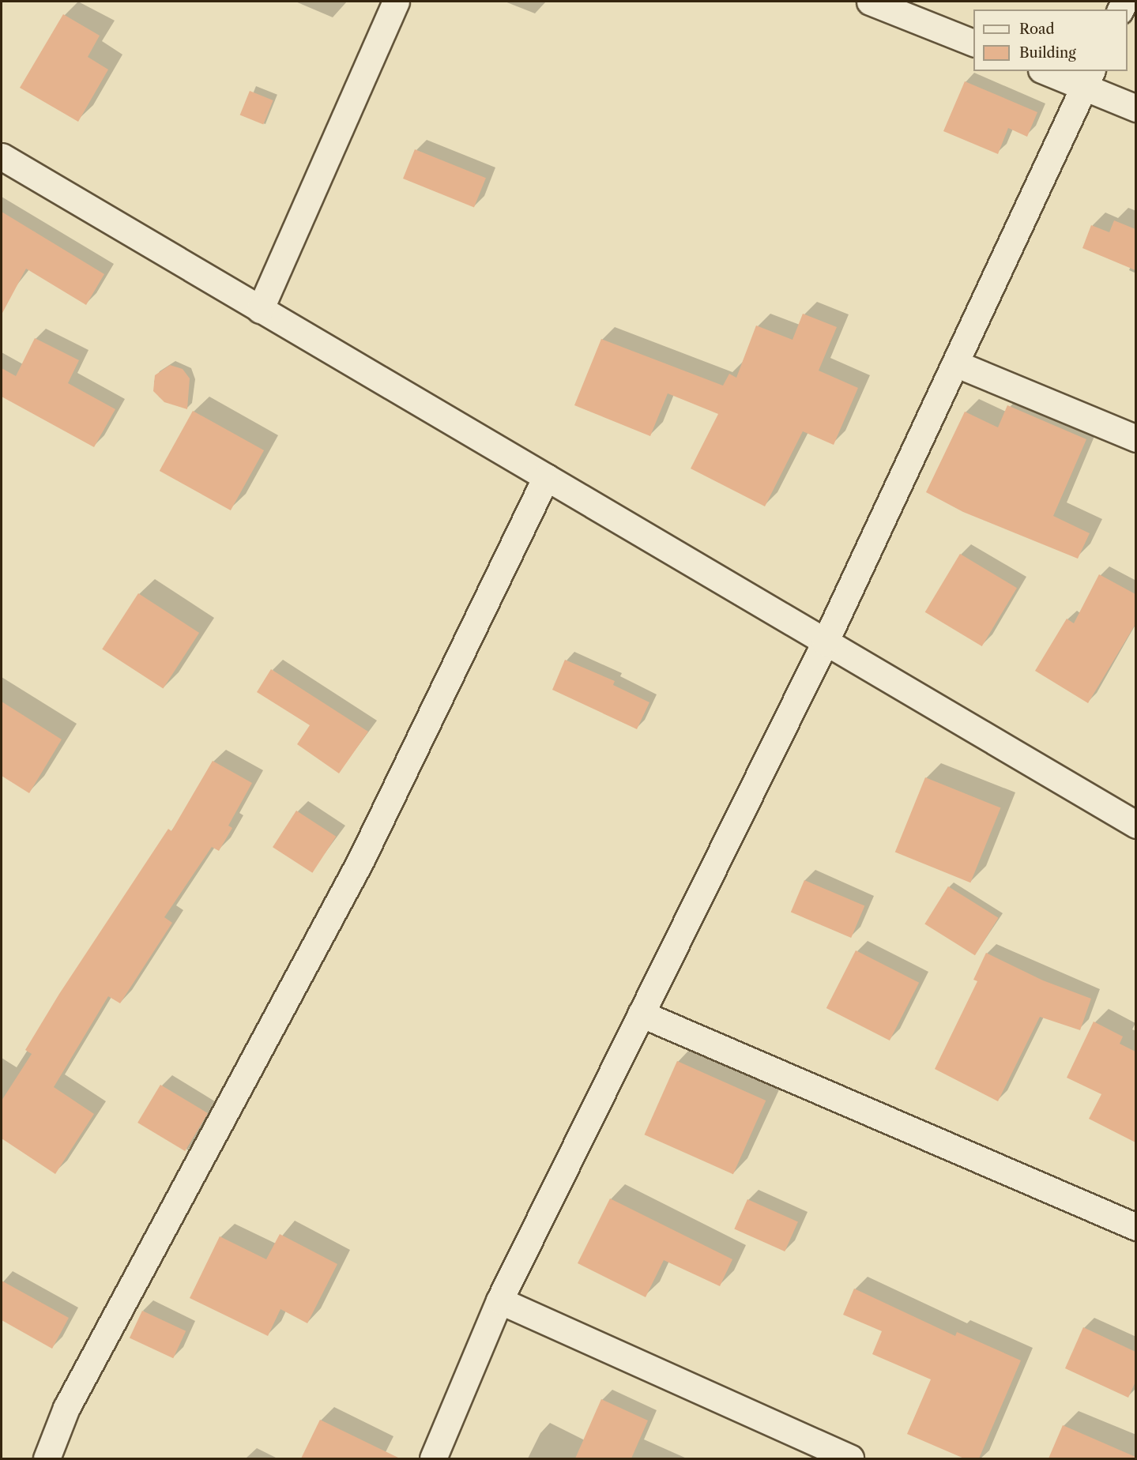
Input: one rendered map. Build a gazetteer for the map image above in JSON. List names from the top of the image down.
{
  "legend": ["Road", "Building"]
}
